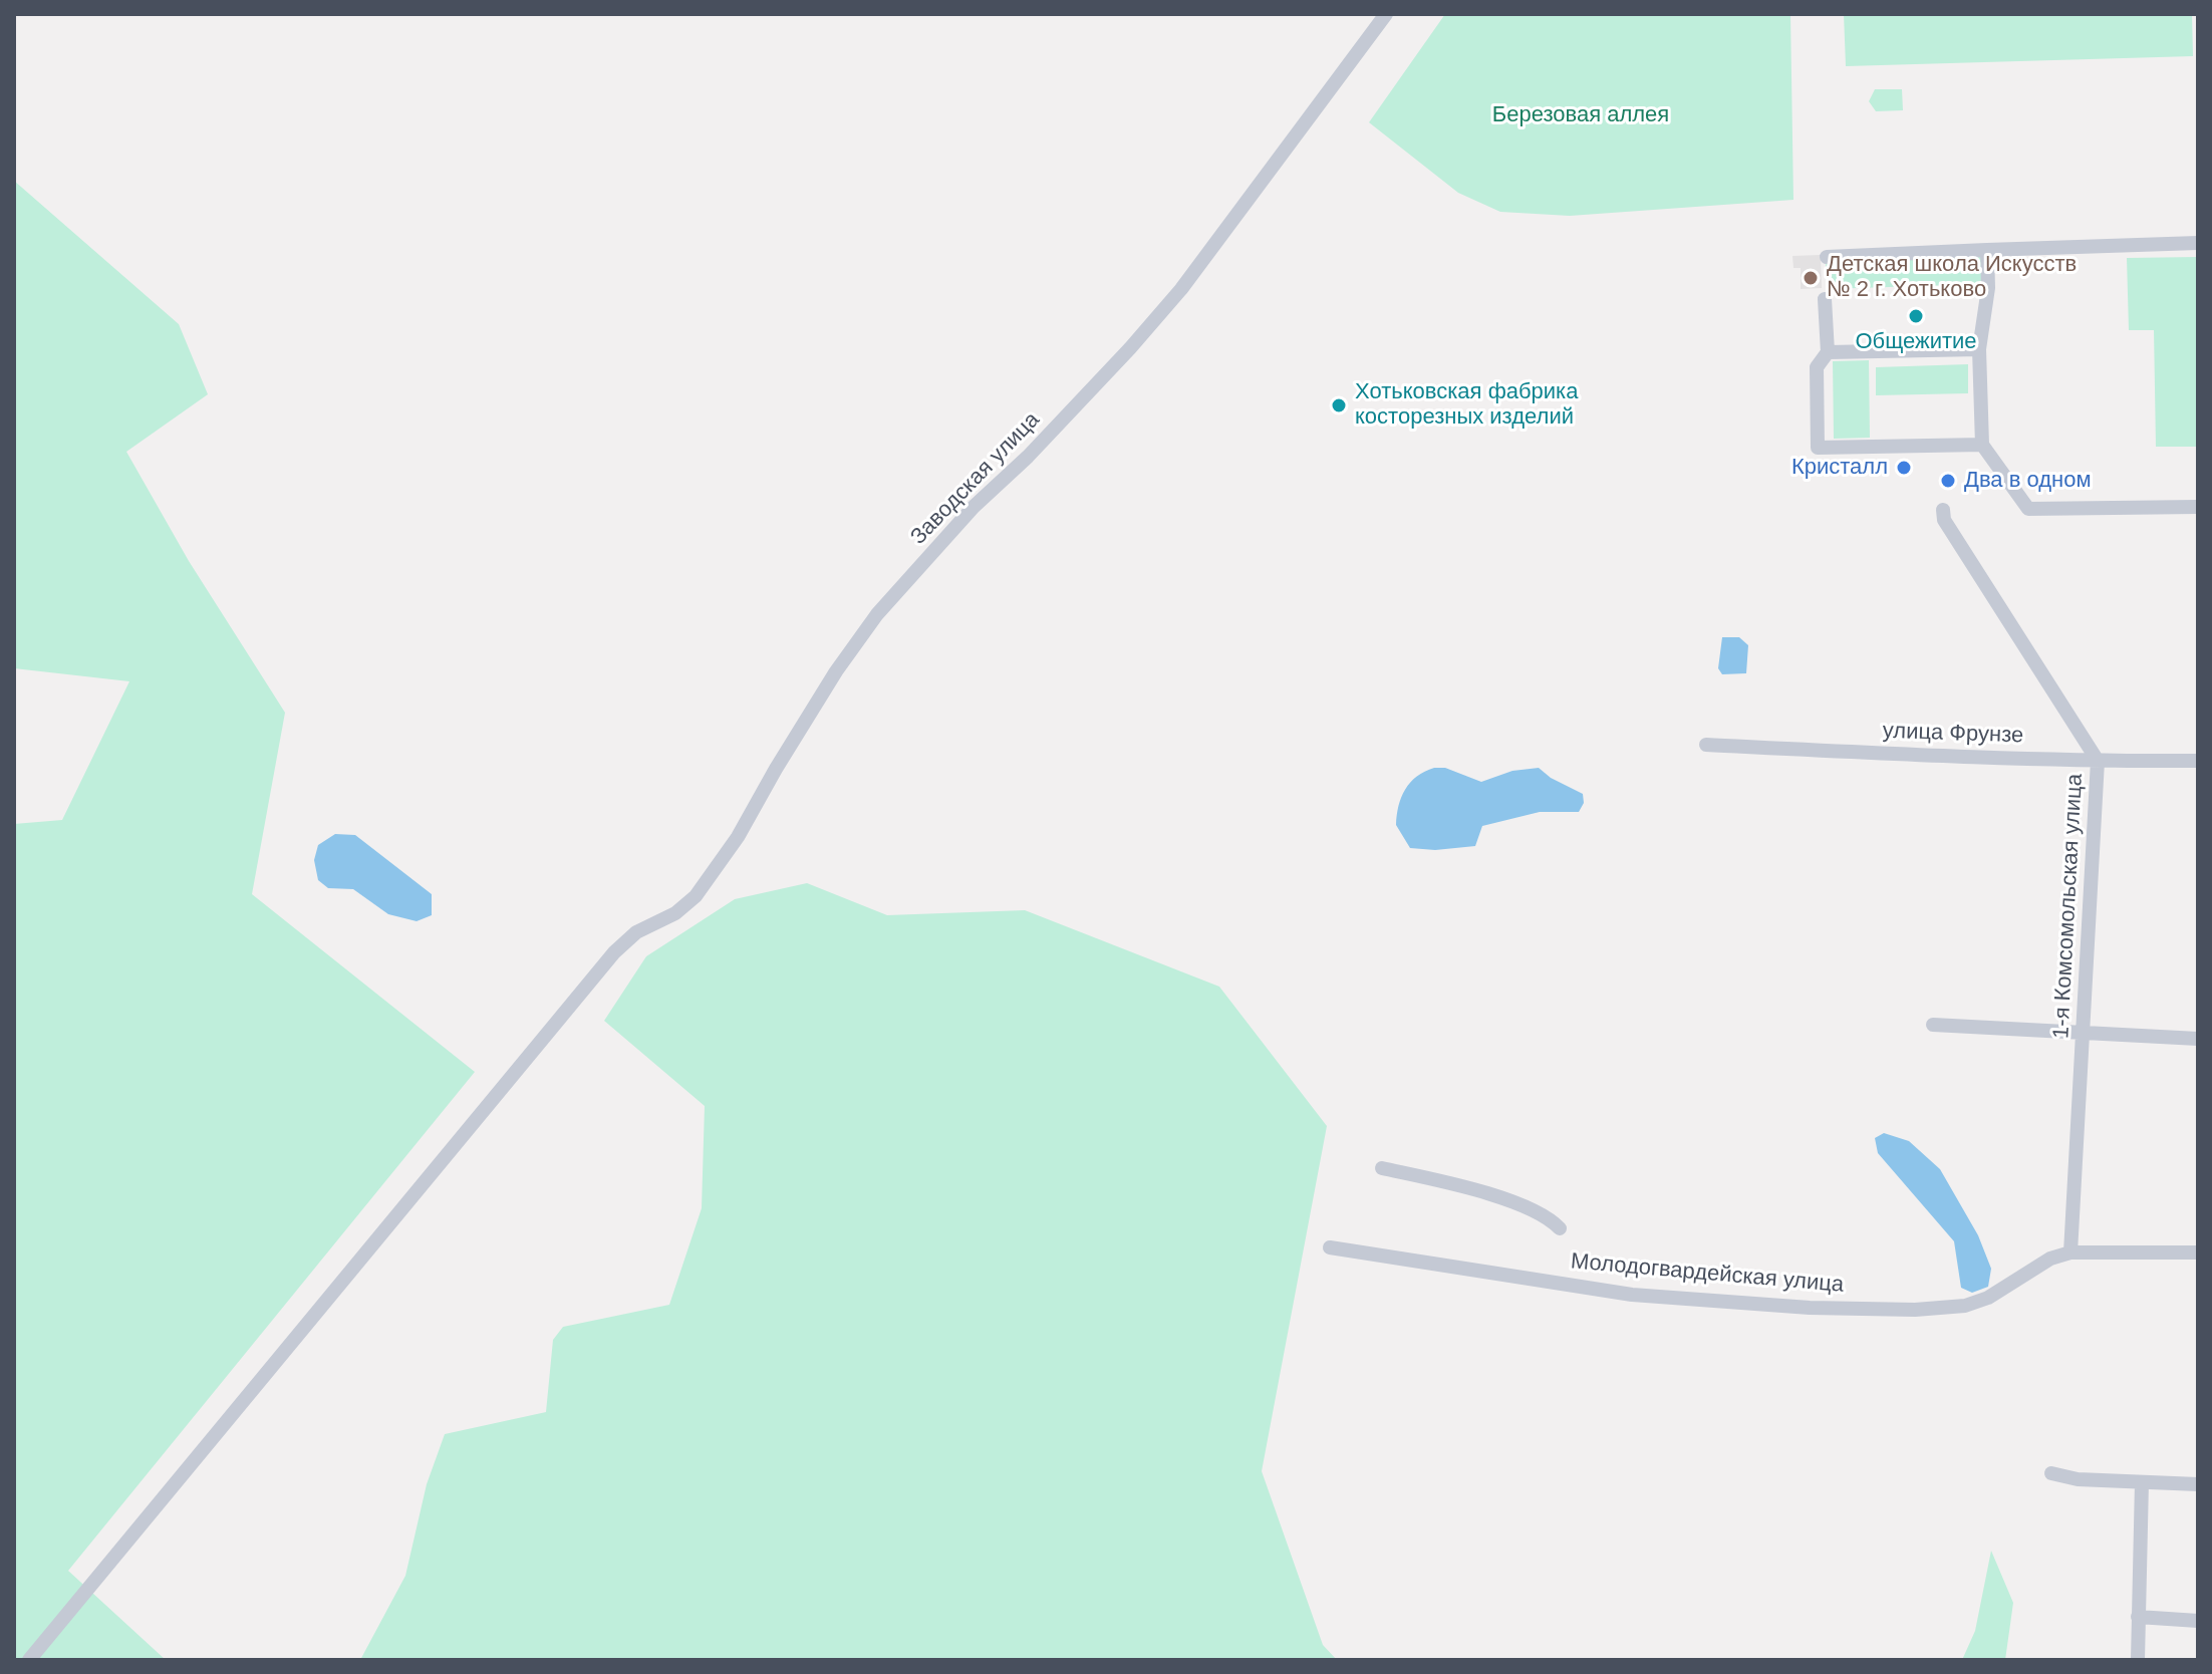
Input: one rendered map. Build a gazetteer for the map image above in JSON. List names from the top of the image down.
{
  "streets": {
    "street": [
      "Заводская улица",
      "улица Фрунзе",
      "1-я Комсомольская улица",
      "Молодогвардейская улица"
    ]
  },
  "crossings": [
    ["улица Фрунзе", "1-я Комсомольская улица"],
    ["1-я Комсомольская улица", "Молодогвардейская улица"]
  ],
  "parks": ["Березовая аллея"],
  "places": [
    "Детская школа Искусств № 2 г. Хотьково",
    "Общежитие",
    "Хотьковская фабрика косторезных изделий",
    "Кристалл",
    "Два в одном"
  ]
}
